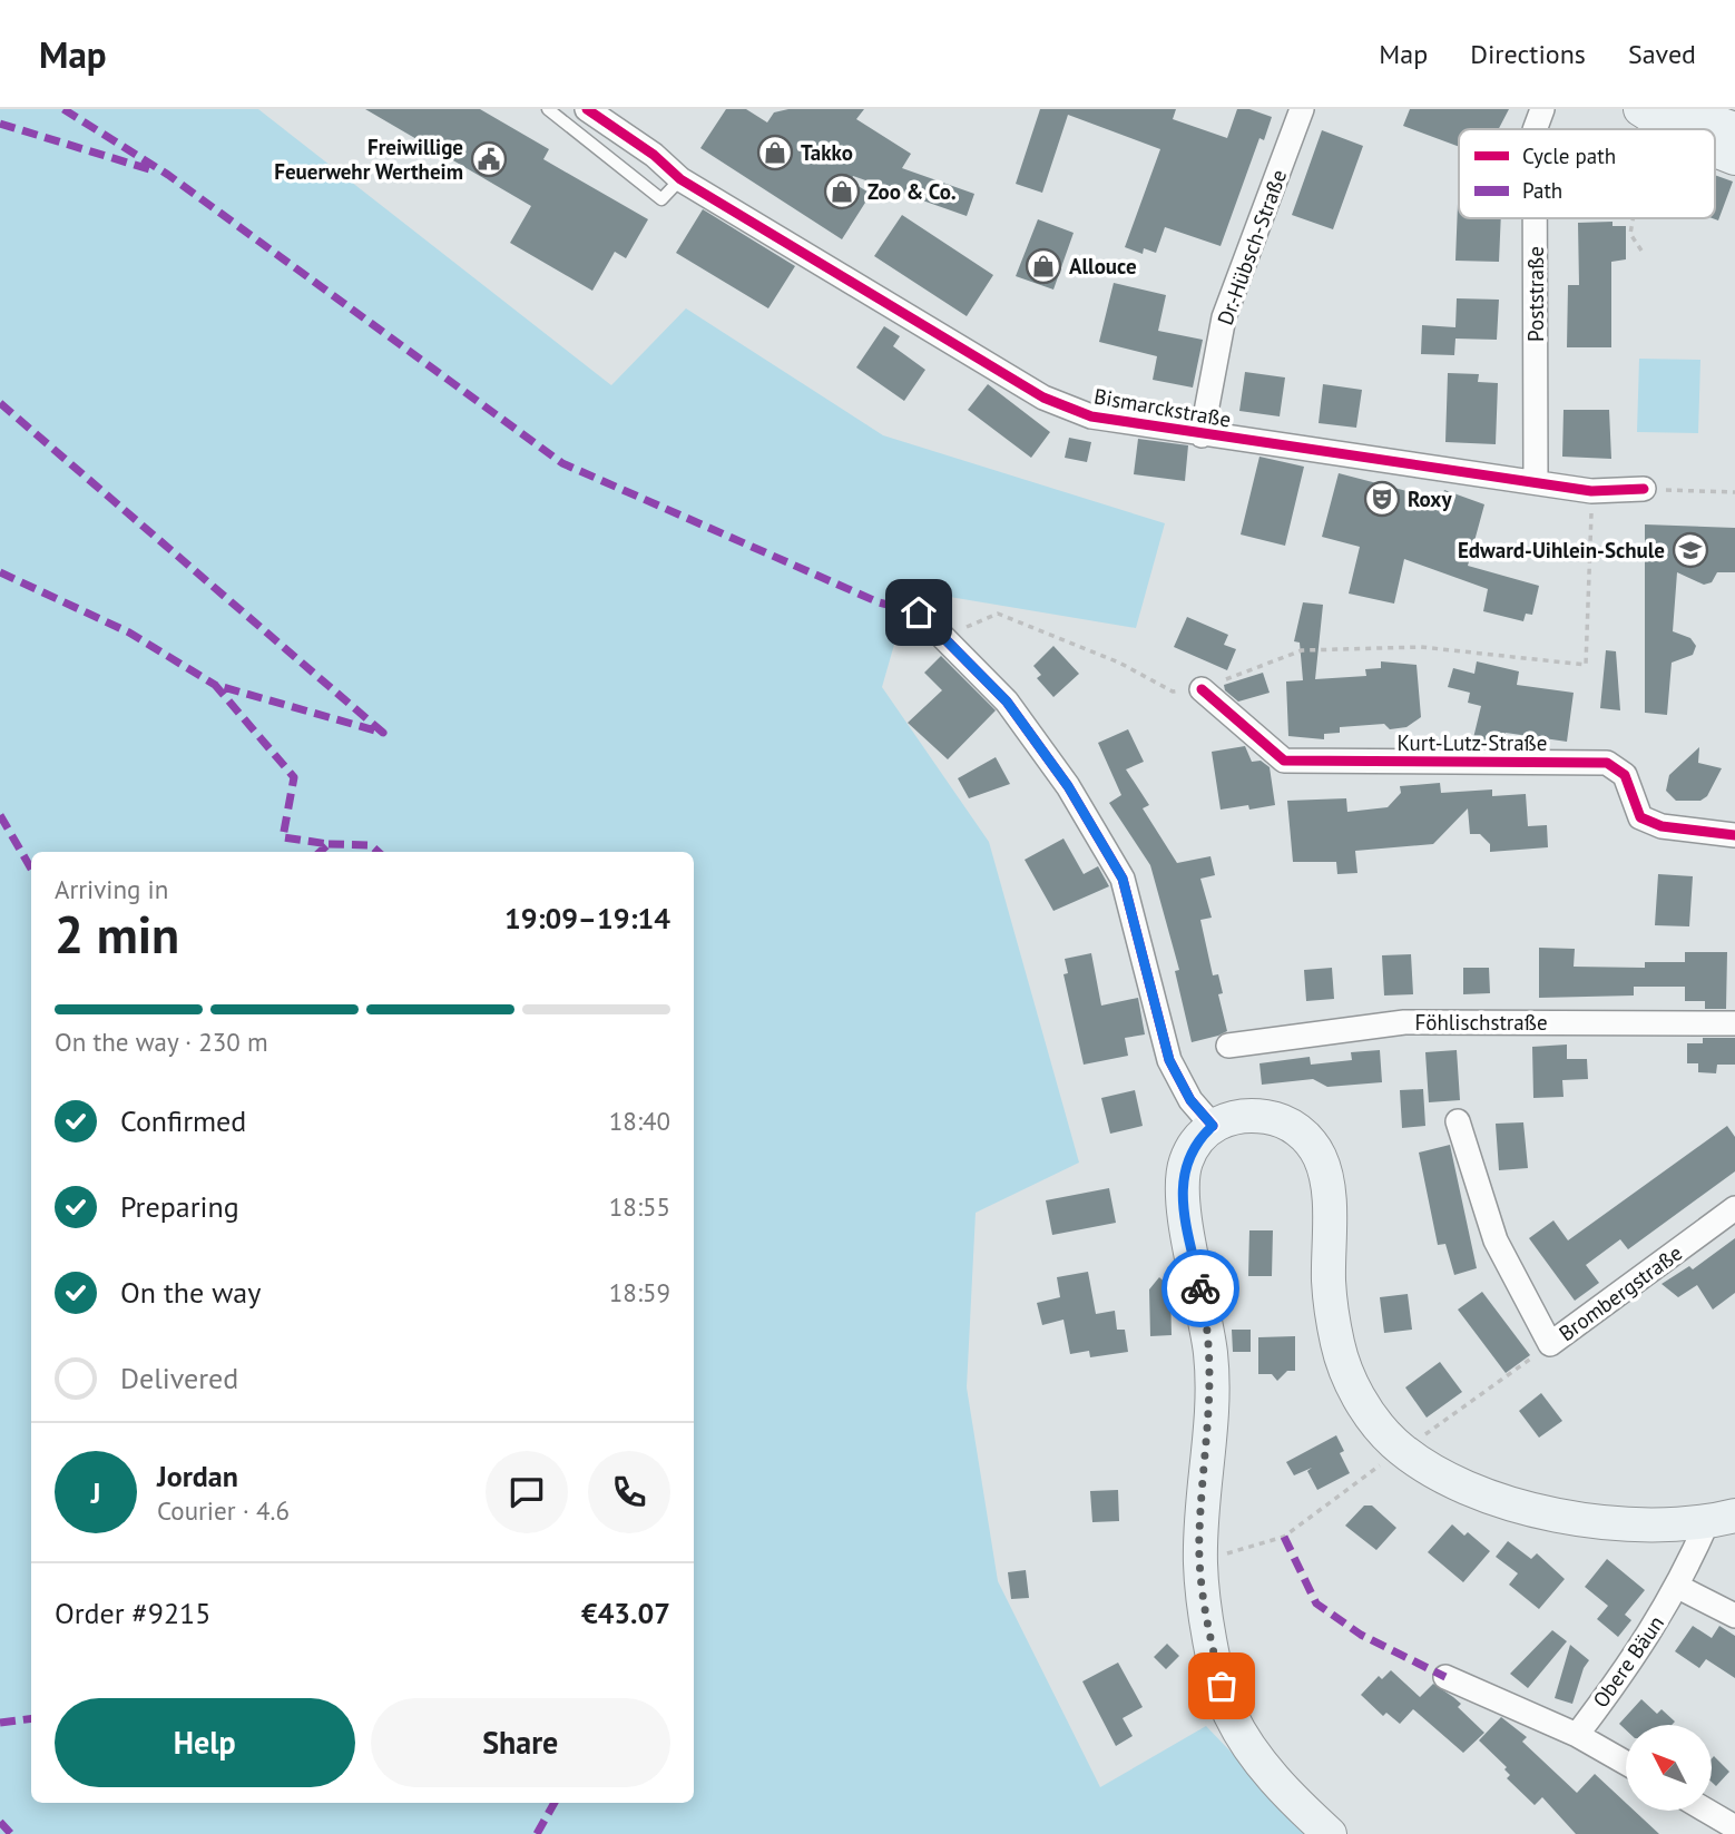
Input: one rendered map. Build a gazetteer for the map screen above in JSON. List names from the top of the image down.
{
  "streets": {
    "street": [
      "Dr.-Hübsch-Straße",
      "Poststraße",
      "Bismarckstraße",
      "Kurt-Lutz-Straße",
      "Föhlischstraße",
      "Brombergstraße",
      "Obere Bäun"
    ]
  },
  "crossings": [
    ["Dr.-Hübsch-Straße", "Bismarckstraße"],
    ["Poststraße", "Bismarckstraße"]
  ],
  "places": {
    "shop": ["Takko", "Zoo & Co.", "Allouce"],
    "public building": ["Freiwillige Feuerwehr Wertheim"],
    "theatre": ["Roxy"],
    "school or university": ["Edward-Uihlein-Schule"]
  },
  "legend": ["Cycle path", "Path"],
  "north": "top left",
  "page": {
    "header": "Map",
    "nav": ["Map", "Directions", "Saved"],
    "heading": ["2 min", "Arriving in", "19:09–19:14"],
    "panel": [
      "Jordan",
      "Courier · 4.6",
      "Order #9215",
      "€43.07"
    ],
    "bar": "On the way · 230 m",
    "list": [
      ["Confirmed", "18:40"],
      ["Preparing", "18:55"],
      ["On the way", "18:59"],
      "Delivered"
    ],
    "round": "J",
    "buttons": ["Help", "Share"]
  }
}
